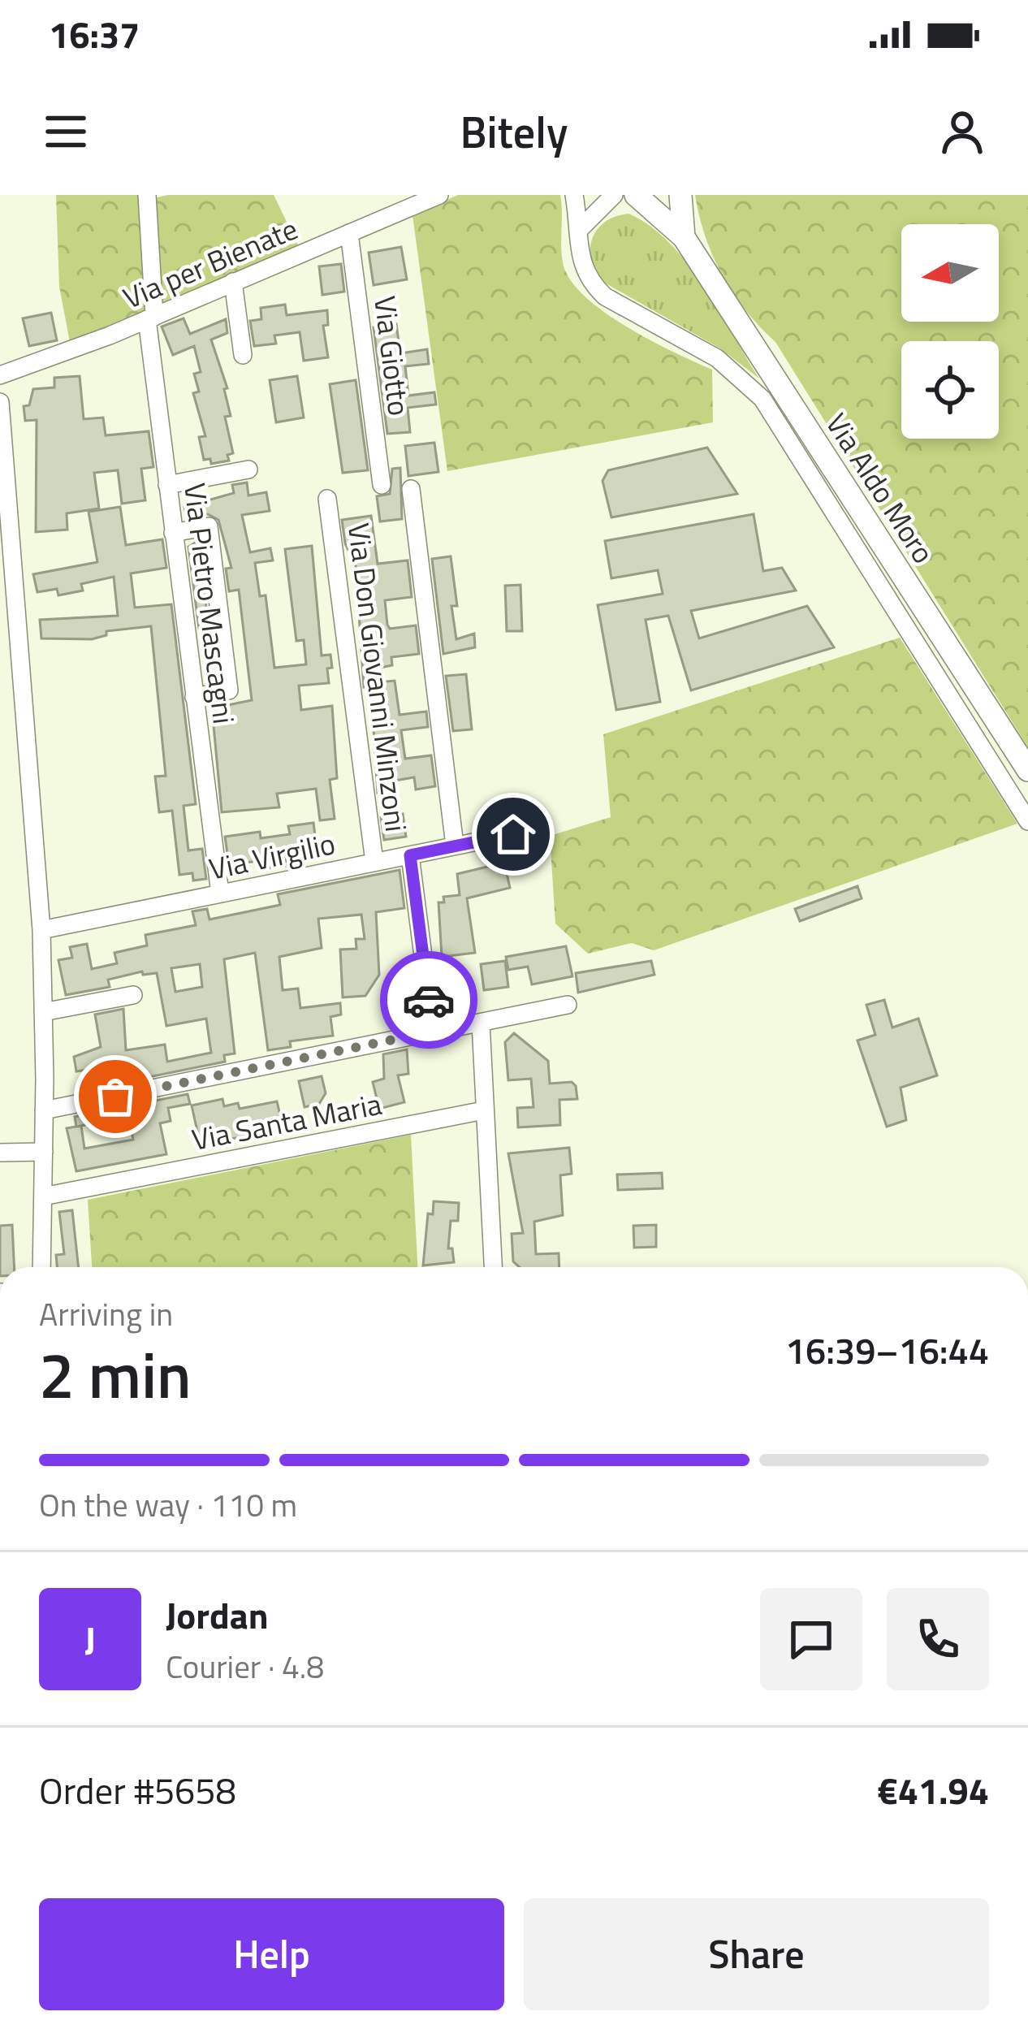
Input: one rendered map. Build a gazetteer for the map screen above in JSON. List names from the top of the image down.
{
  "streets": {
    "main road": ["Via Aldo Moro"],
    "street": [
      "Via per Bienate",
      "Via Giotto",
      "Via Pietro Mascagni",
      "Via Don Giovanni Minzoni",
      "Via Virgilio",
      "Via Santa Maria"
    ]
  },
  "crossings": [
    ["Via per Bienate", "Via Giotto"],
    ["Via per Bienate", "Via Pietro Mascagni"],
    ["Via Pietro Mascagni", "Via Virgilio"],
    ["Via Don Giovanni Minzoni", "Via Virgilio"]
  ],
  "north": "left",
  "page": {
    "status": "16:37",
    "header": "Bitely",
    "heading": ["2 min", "Arriving in", "16:39–16:44"],
    "panel": [
      "Jordan",
      "Courier · 4.8",
      "Order #5658",
      "€41.94"
    ],
    "bar": "On the way · 110 m",
    "round": "J",
    "buttons": ["Help", "Share"]
  }
}
